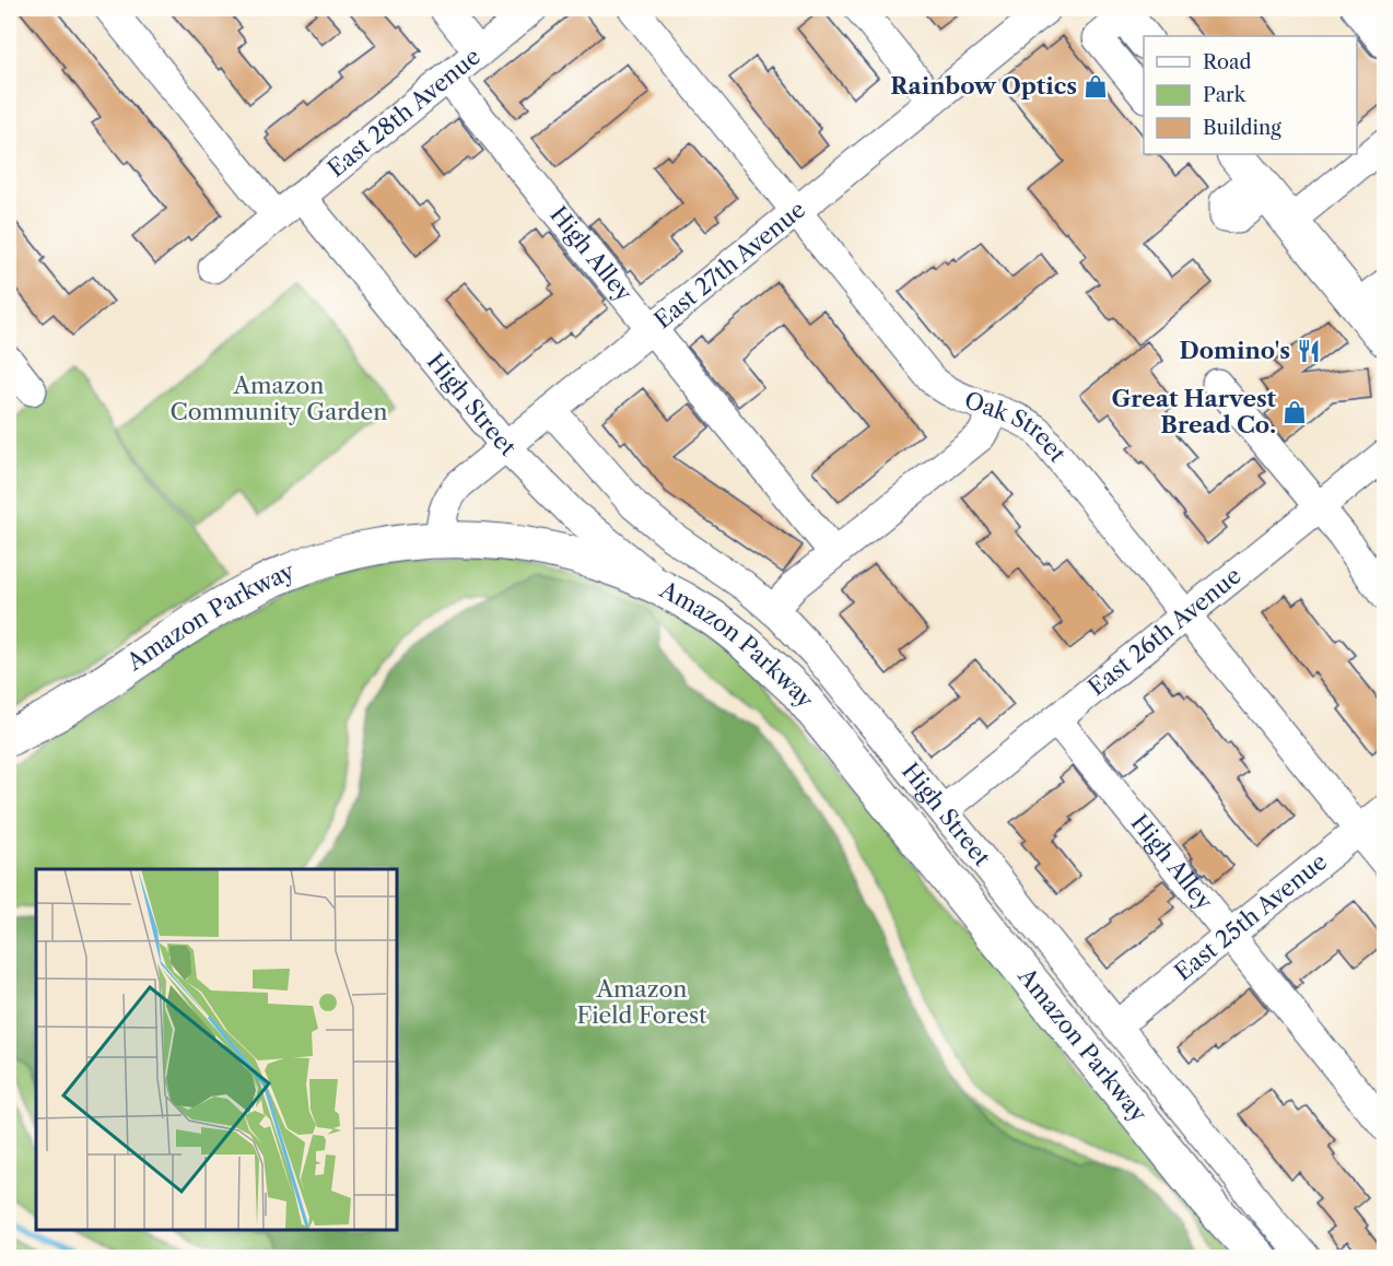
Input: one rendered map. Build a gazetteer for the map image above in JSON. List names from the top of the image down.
{
  "streets": {
    "main road": ["Amazon Parkway"],
    "street": [
      "East 28th Avenue",
      "High Alley",
      "East 27th Avenue",
      "High Street",
      "Oak Street",
      "East 26th Avenue",
      "East 25th Avenue"
    ]
  },
  "crossings": [
    ["East 28th Avenue", "High Alley"],
    ["East 28th Avenue", "High Street"],
    ["High Alley", "East 27th Avenue"],
    ["High Alley", "East 26th Avenue"],
    ["High Alley", "East 25th Avenue"],
    ["East 27th Avenue", "High Street"],
    ["East 27th Avenue", "Oak Street"],
    ["East 27th Avenue", "Amazon Parkway"],
    ["High Street", "Amazon Parkway"],
    ["High Street", "East 26th Avenue"],
    ["High Street", "East 25th Avenue"],
    ["Oak Street", "East 26th Avenue"],
    ["Oak Street", "East 25th Avenue"]
  ],
  "parks": ["Amazon Community Garden", "Amazon Field Forest"],
  "places": {
    "shop": ["Rainbow Optics", "Great Harvest Bread Co."],
    "restaurant": ["Domino's"]
  },
  "legend": ["Road", "Park", "Building"]
}
